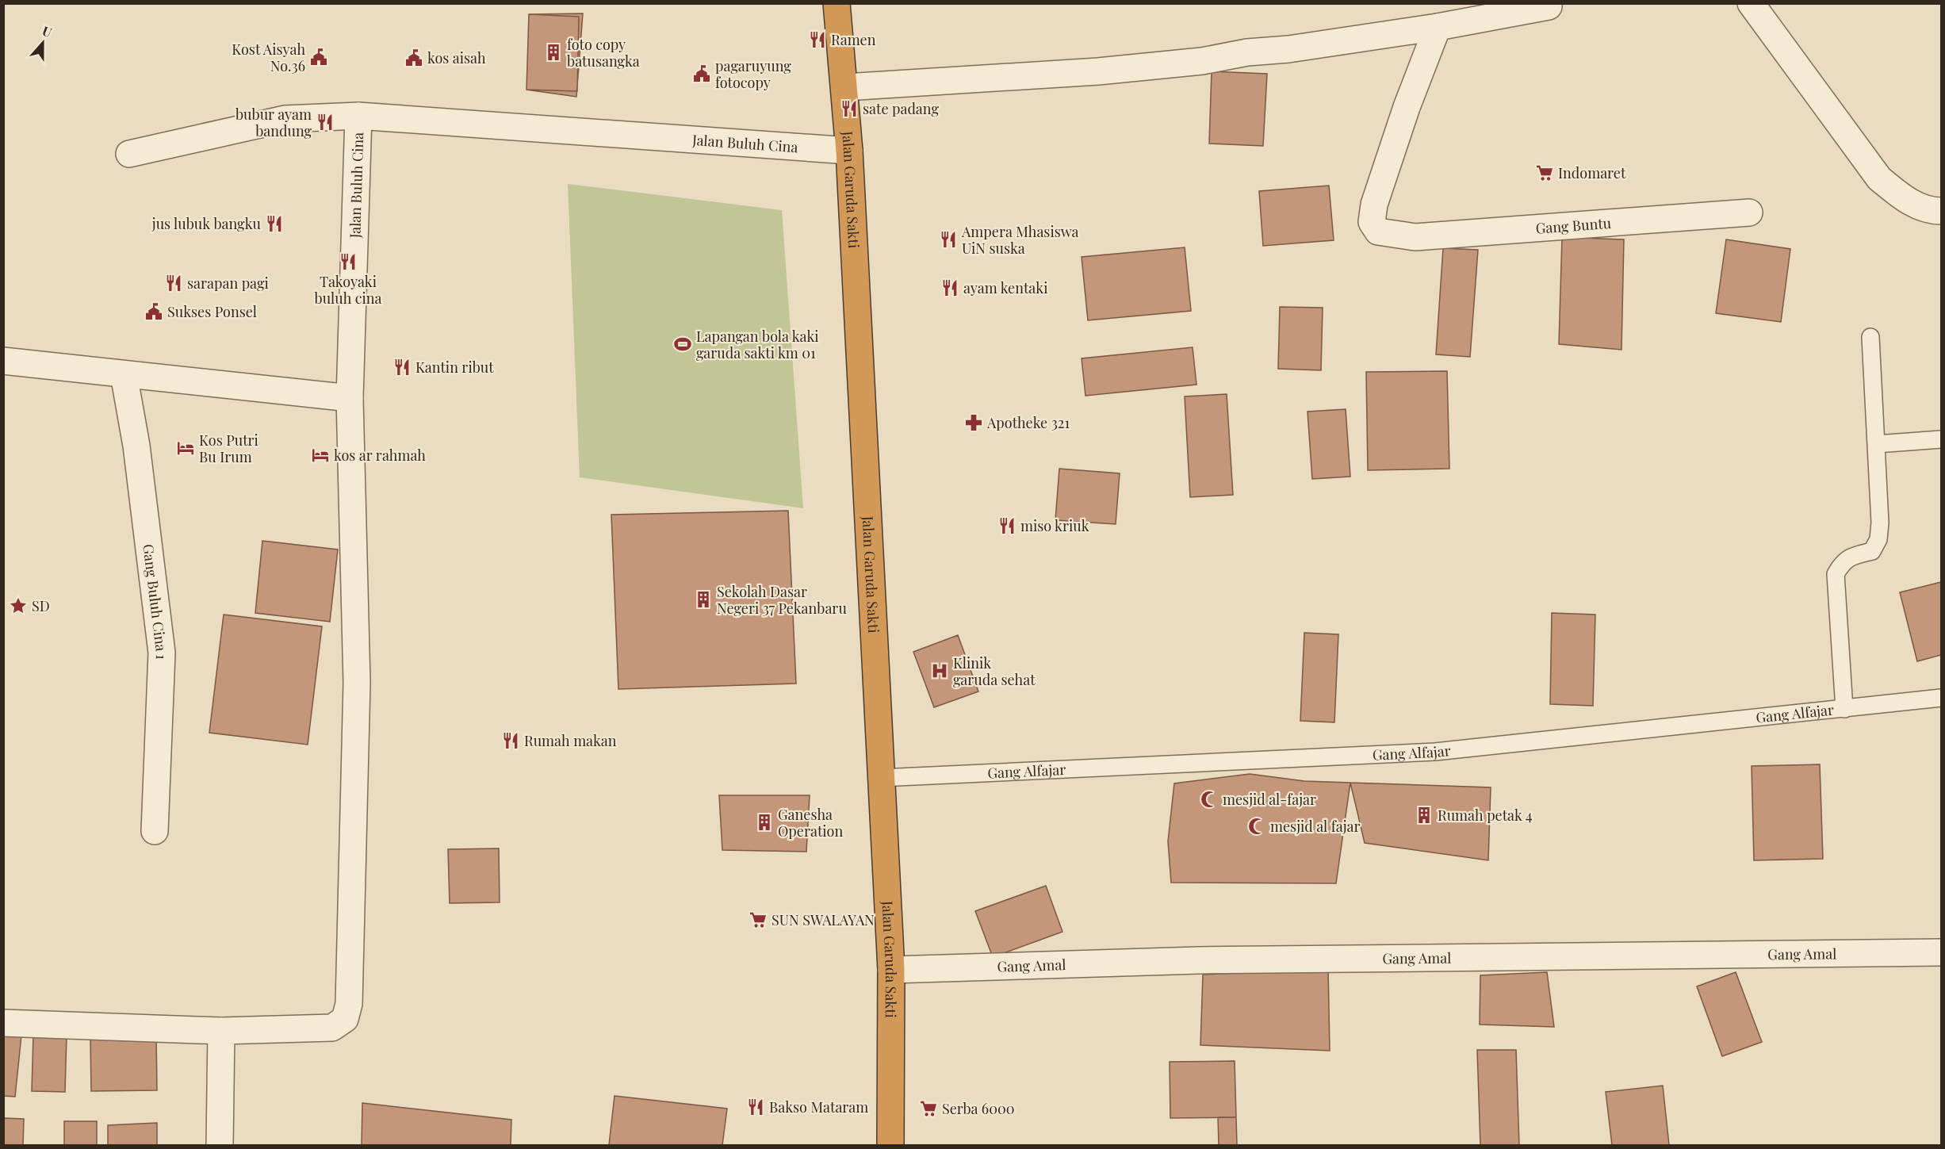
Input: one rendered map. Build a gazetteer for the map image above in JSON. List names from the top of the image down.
{
  "streets": {
    "highway": ["Jalan Garuda Sakti"],
    "street": [
      "Jalan Buluh Cina",
      "Gang Buntu",
      "Gang Buluh Cina 1",
      "Gang Amal"
    ],
    "lane": ["Gang Alfajar"]
  },
  "crossings": [
    ["Jalan Buluh Cina", "Jalan Garuda Sakti"],
    ["Jalan Garuda Sakti", "Gang Alfajar"],
    ["Jalan Garuda Sakti", "Gang Amal"]
  ],
  "places": {
    "restaurant": [
      "Ramen",
      "sate padang",
      "bubur ayam bandung",
      "jus lubuk bangku",
      "Ampera Mhasiswa UiN suska",
      "Takoyaki buluh cina",
      "sarapan pagi",
      "ayam kentaki",
      "Kantin ribut",
      "miso kriuk",
      "Rumah makan",
      "Bakso Mataram"
    ],
    "building": [
      "foto copy batusangka",
      "Sekolah Dasar Negeri 37 Pekanbaru",
      "Rumah petak 4",
      "Ganesha Operation"
    ],
    "public building": [
      "Kost Aisyah No.36",
      "kos aisah",
      "pagaruyung fotocopy",
      "Sukses Ponsel"
    ],
    "supermarket": ["Indomaret", "SUN SWALAYAN", "Serba 6000"],
    "sports": ["Lapangan bola kaki garuda sakti km 01"],
    "pharmacy": ["Apotheke 321"],
    "hotel": ["Kos Putri Bu Irum", "kos ar rahmah"],
    "place": ["SD"],
    "hospital": ["Klinik garuda sehat"],
    "mosque": ["mesjid al-fajar", "mesjid al fajar"]
  },
  "north": "top"
}
